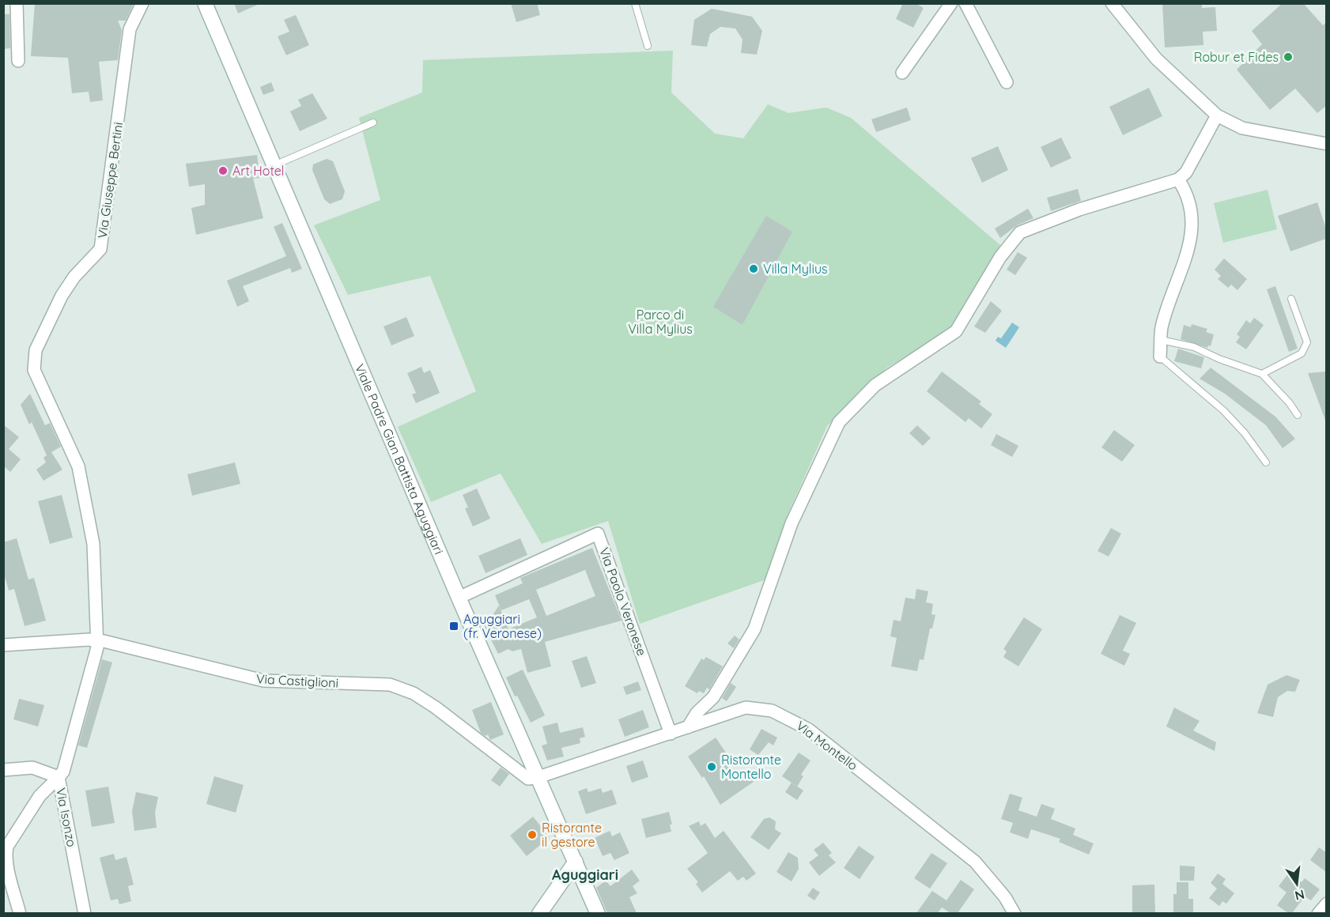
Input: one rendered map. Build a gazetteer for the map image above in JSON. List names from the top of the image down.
{
  "streets": {
    "main road": ["Viale Padre Gian Battista Aguggiari"],
    "street": [
      "Via Giuseppe Bertini",
      "Via Paolo Veronese",
      "Via Castiglioni",
      "Via Montello",
      "Via Isonzo"
    ]
  },
  "crossings": [
    ["Via Giuseppe Bertini", "Via Castiglioni"],
    ["Via Giuseppe Bertini", "Via Isonzo"],
    ["Viale Padre Gian Battista Aguggiari", "Via Paolo Veronese"],
    ["Viale Padre Gian Battista Aguggiari", "Via Castiglioni"],
    ["Viale Padre Gian Battista Aguggiari", "Via Montello"],
    ["Via Paolo Veronese", "Via Montello"],
    ["Via Castiglioni", "Via Montello"],
    ["Via Castiglioni", "Via Isonzo"]
  ],
  "districts": ["Aguggiari"],
  "parks": ["Parco di Villa Mylius"],
  "places": {
    "other": [
      "Robur et Fides",
      "Art Hotel",
      "Villa Mylius",
      "Ristorante Montello",
      "Ristorante il gestore"
    ],
    "transit": ["Aguggiari (fr. Veronese)"]
  },
  "north": "bottom"
}
